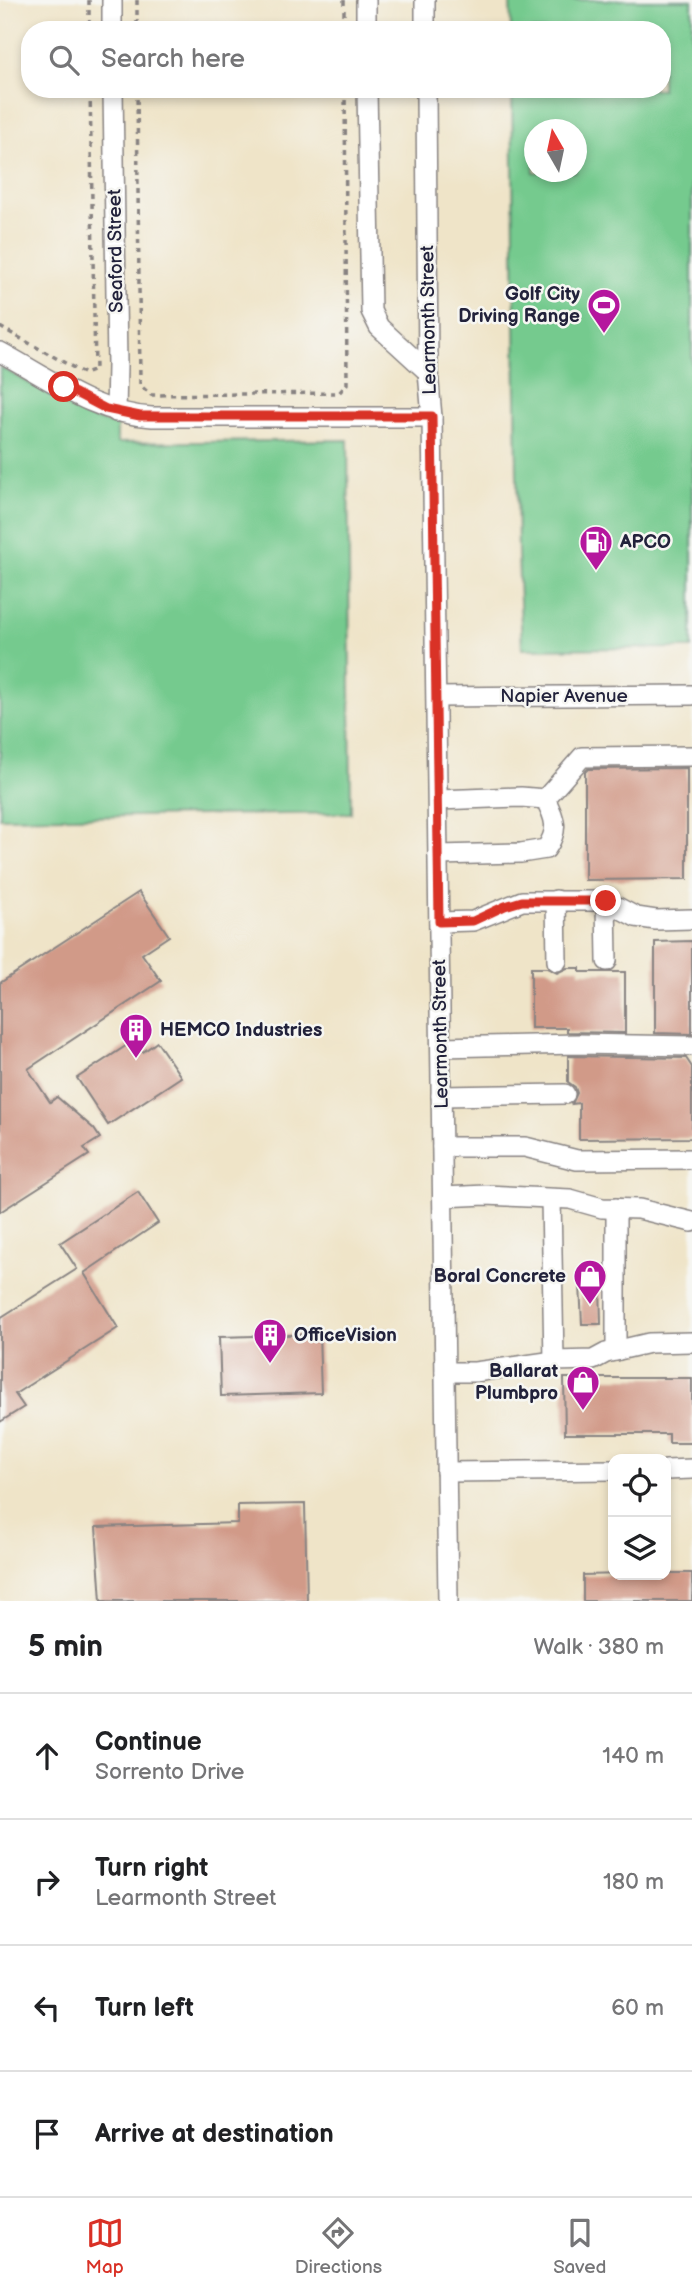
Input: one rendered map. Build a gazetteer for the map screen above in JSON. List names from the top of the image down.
{
  "streets": {
    "street": ["Seaford Street", "Learmonth Street", "Napier Avenue"]
  },
  "crossings": [
    ["Learmonth Street", "Napier Avenue"]
  ],
  "places": {
    "sports": ["Golf City Driving Range"],
    "fuel station": ["APCO"],
    "building": ["HEMCO Industries", "OfficeVision"],
    "shop": ["Boral Concrete", "Ballarat Plumbpro"]
  },
  "north": "top",
  "page": {
    "search": "Search here",
    "heading": ["5 min", "Walk · 380 m"],
    "list": [
      ["Continue", "Sorrento Drive", "140 m"],
      ["Turn right", "Learmonth Street", "180 m"],
      ["Turn left", "60 m"],
      "Arrive at destination"
    ],
    "nav": ["Map", "Directions", "Saved"]
  }
}
